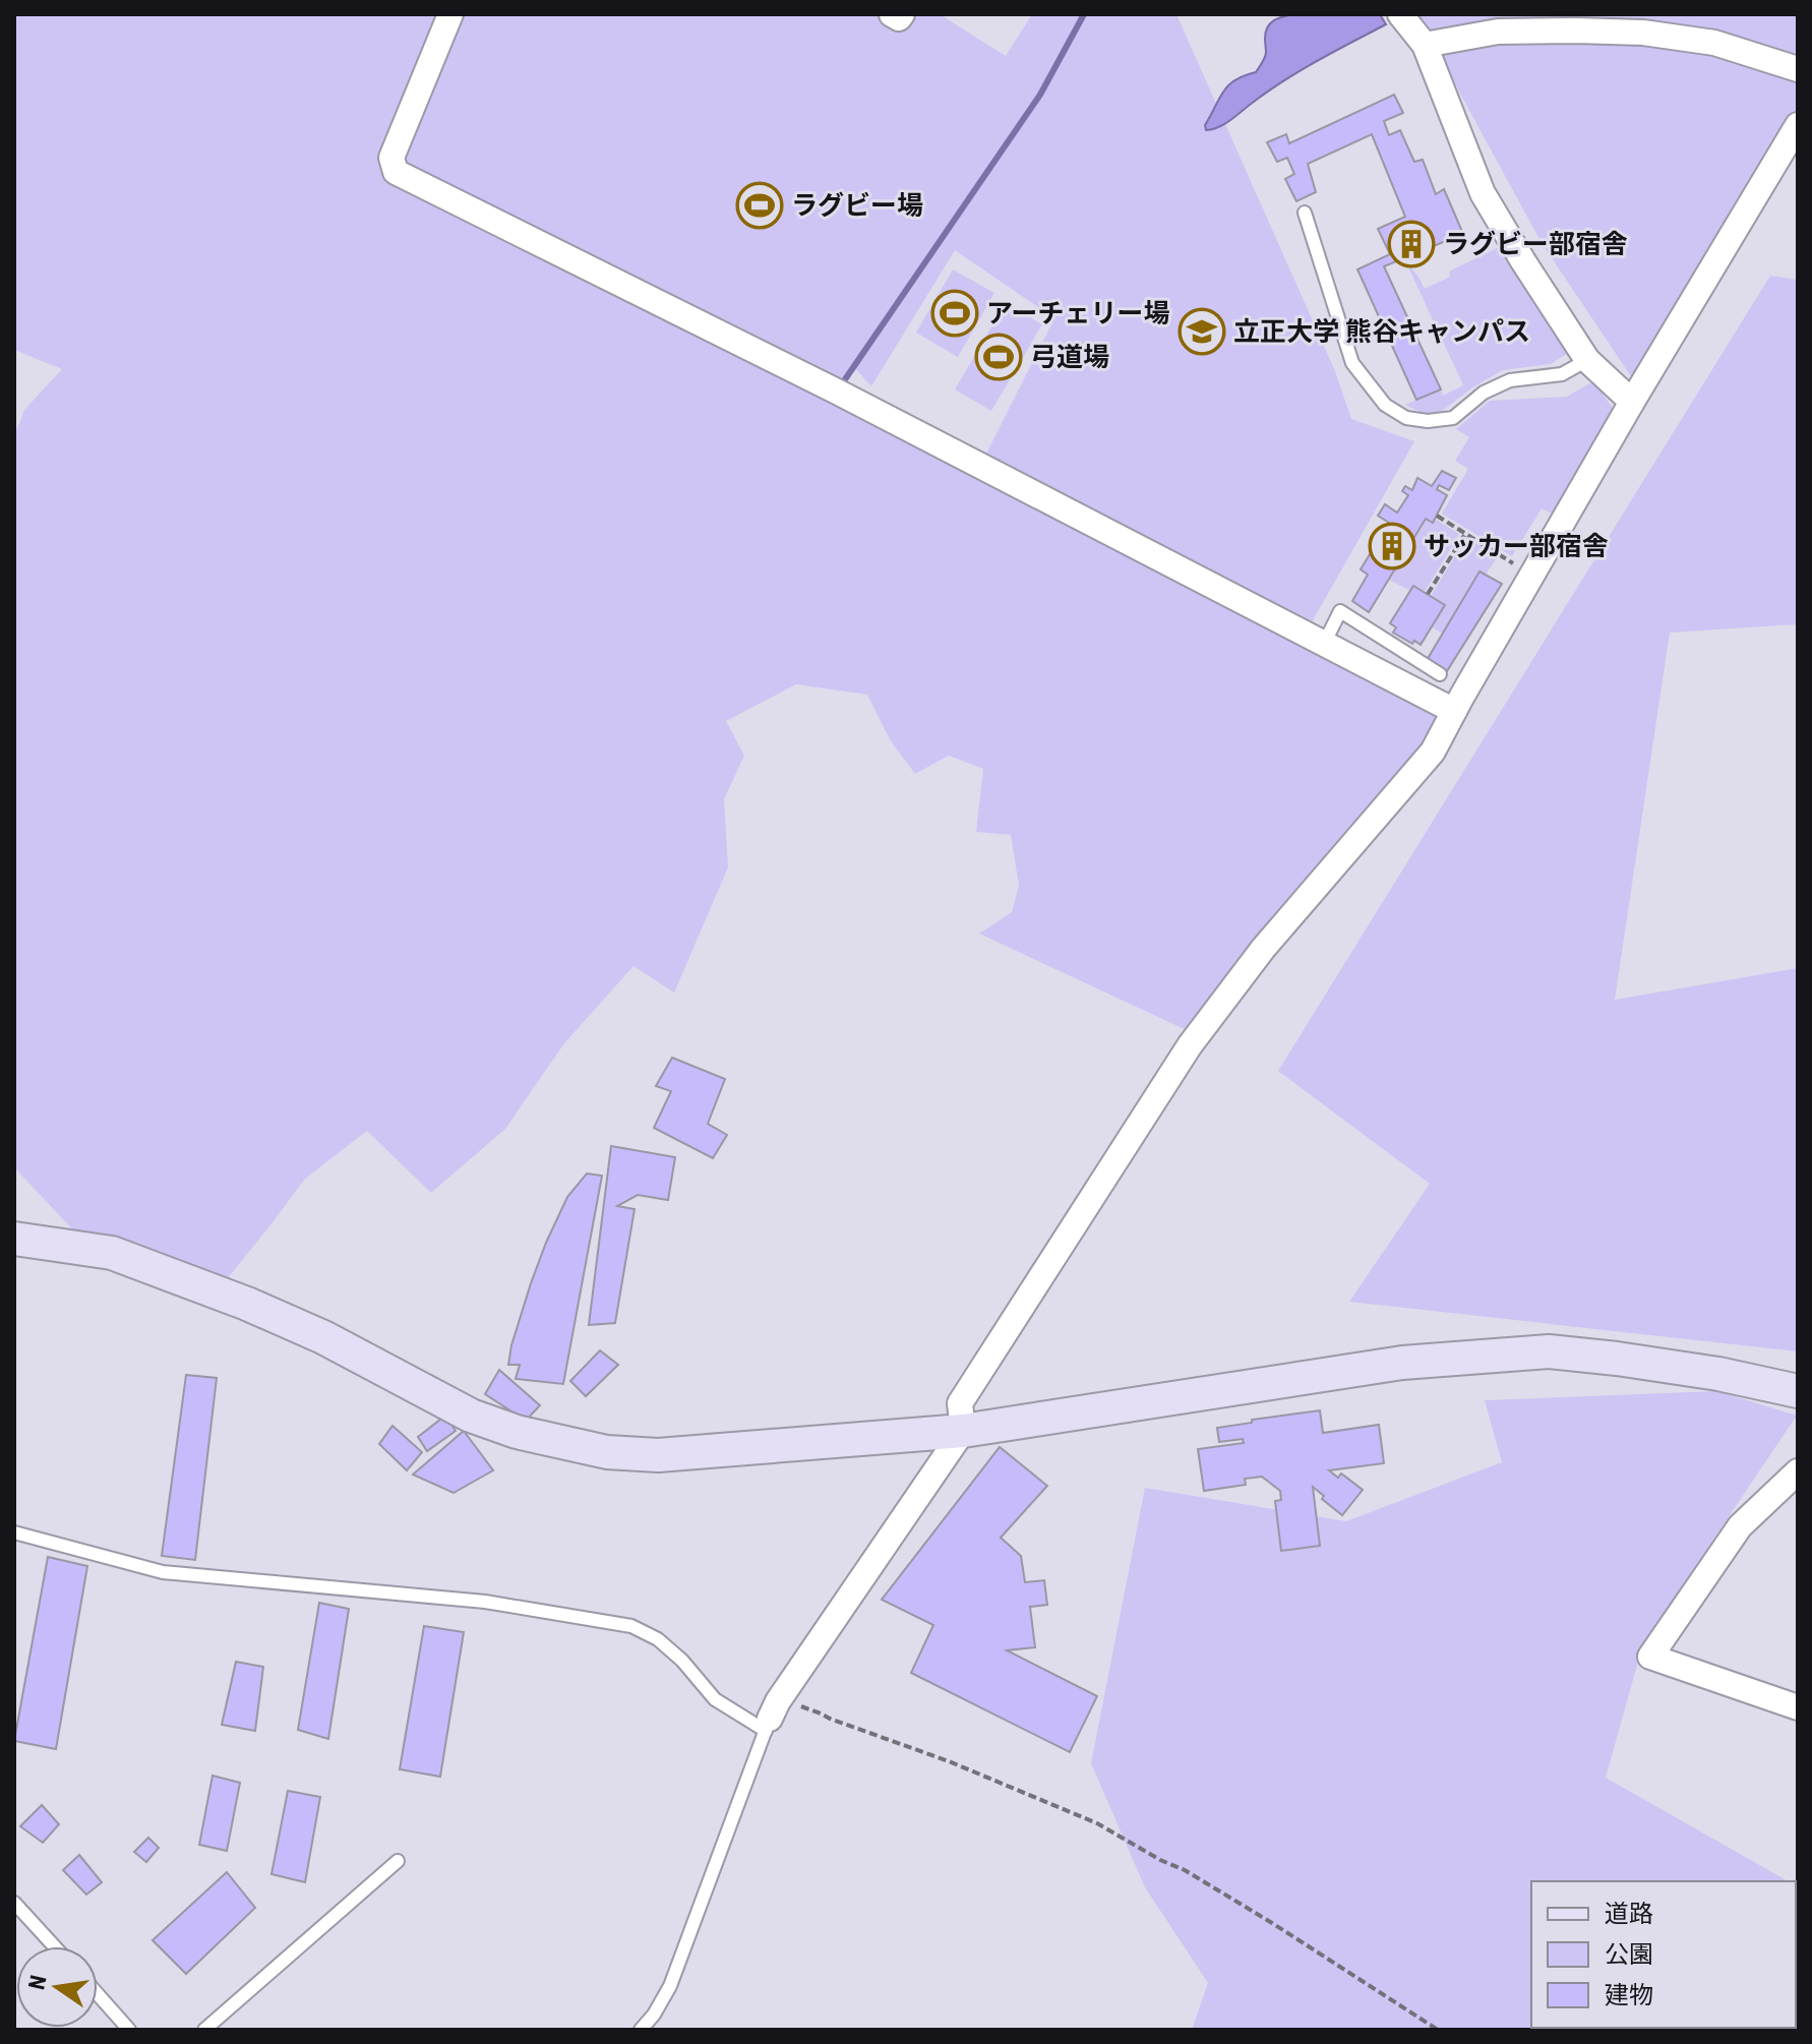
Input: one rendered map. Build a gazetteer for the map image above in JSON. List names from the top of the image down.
{
  "places": {
    "sports": ["ラグビー場", "アーチェリー場", "弓道場"],
    "building": ["ラグビー部宿舎", "サッカー部宿舎"],
    "school or university": ["立正大学 熊谷キャンパス"]
  },
  "legend": ["道路", "公園", "建物"],
  "north": "left"
}
